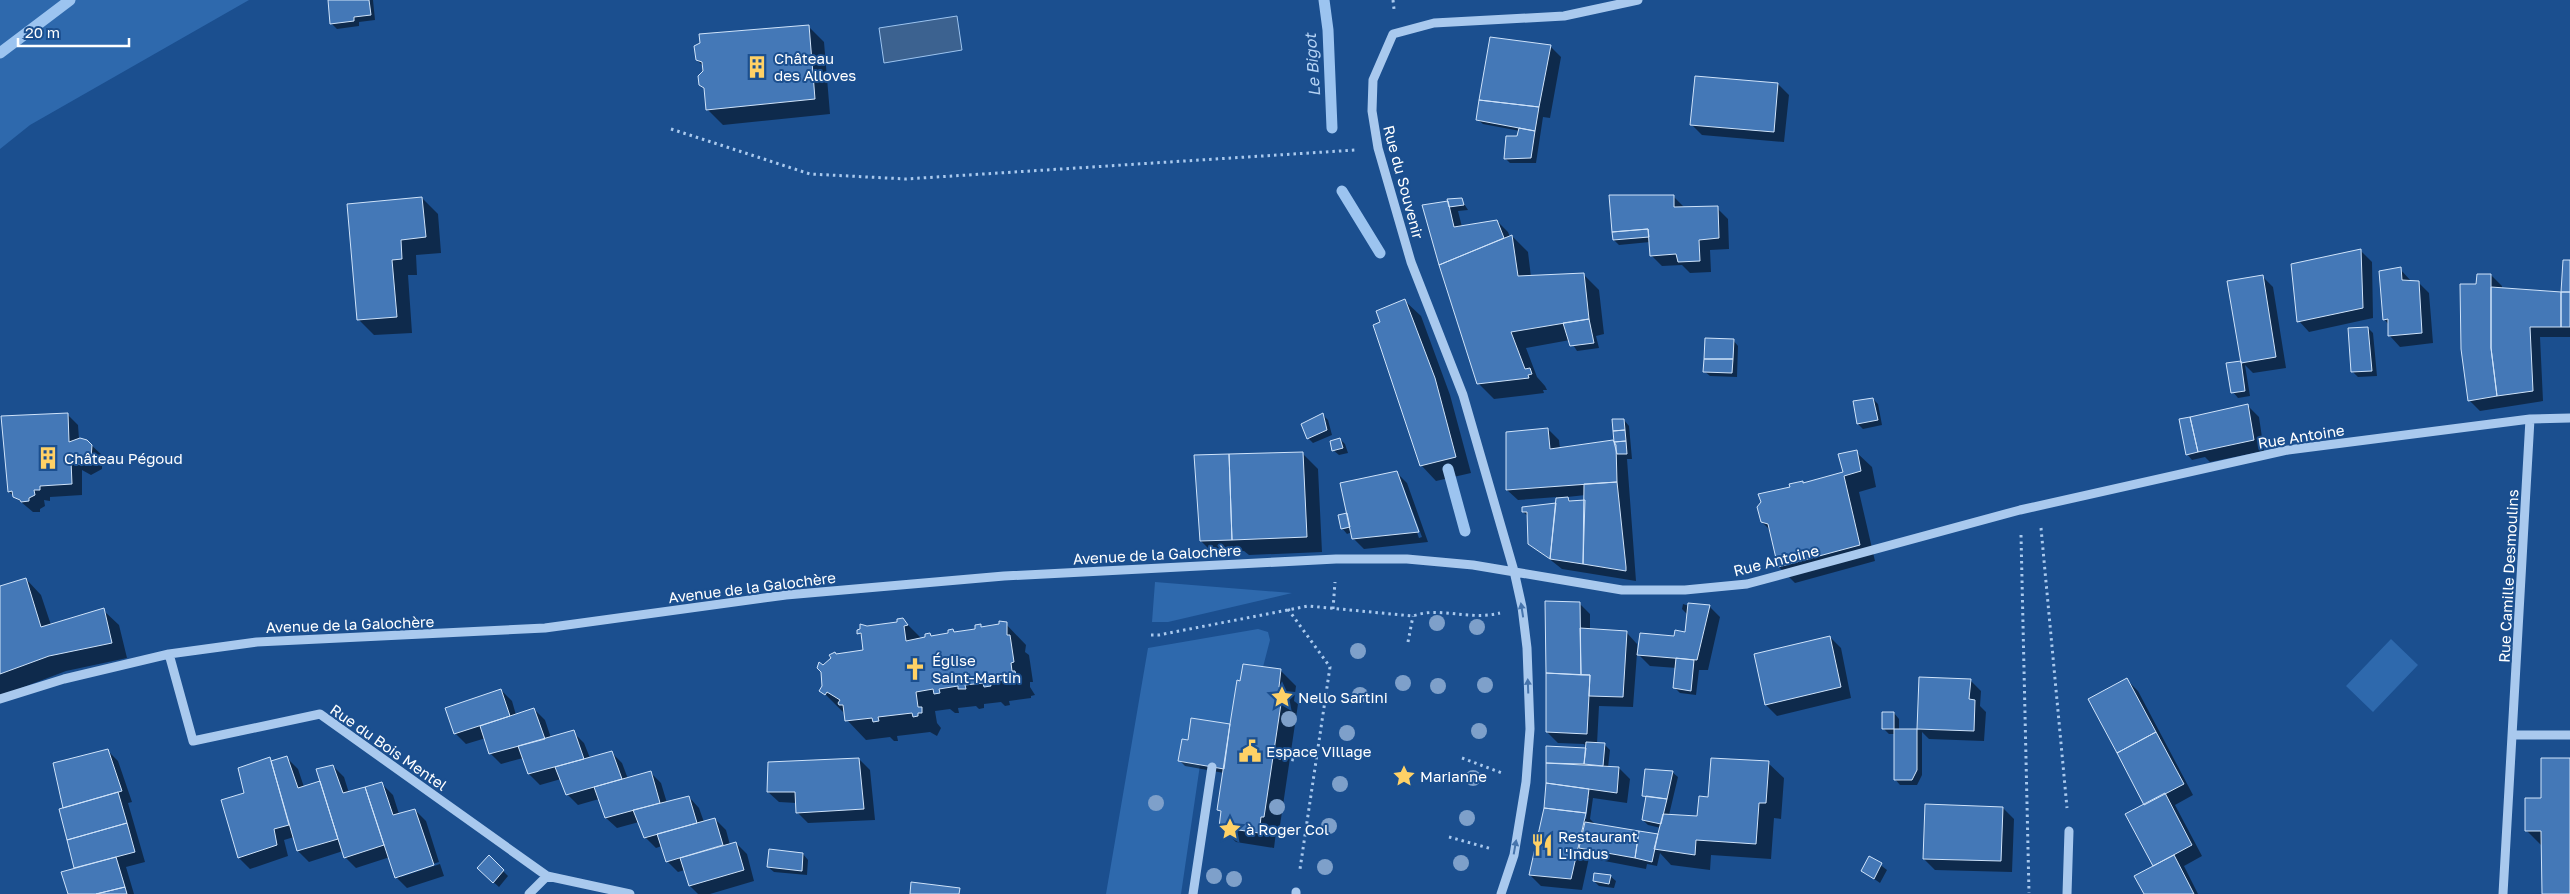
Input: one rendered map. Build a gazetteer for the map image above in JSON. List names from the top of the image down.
{
  "streets": {
    "street": [
      "Rue du Souvenir",
      "Rue Antoine",
      "Avenue de la Galochère",
      "Rue Camille Desmoulins",
      "Rue du Bois Mentel"
    ]
  },
  "crossings": [
    ["Rue du Souvenir", "Rue Antoine"],
    ["Rue du Souvenir", "Avenue de la Galochère"],
    ["Rue Antoine", "Avenue de la Galochère"],
    ["Rue Antoine", "Rue Camille Desmoulins"],
    ["Avenue de la Galochère", "Rue du Bois Mentel"]
  ],
  "water": ["Le Bigot"],
  "places": {
    "building": ["Château des Alloves", "Château Pégoud"],
    "church": ["Église Saint-Martin"],
    "place": ["Nello Sartini", "Marianne", "à Roger Col"],
    "public building": ["Espace Village"],
    "restaurant": ["Restaurant L'Indus"]
  },
  "scale_bar": "20 m"
}
